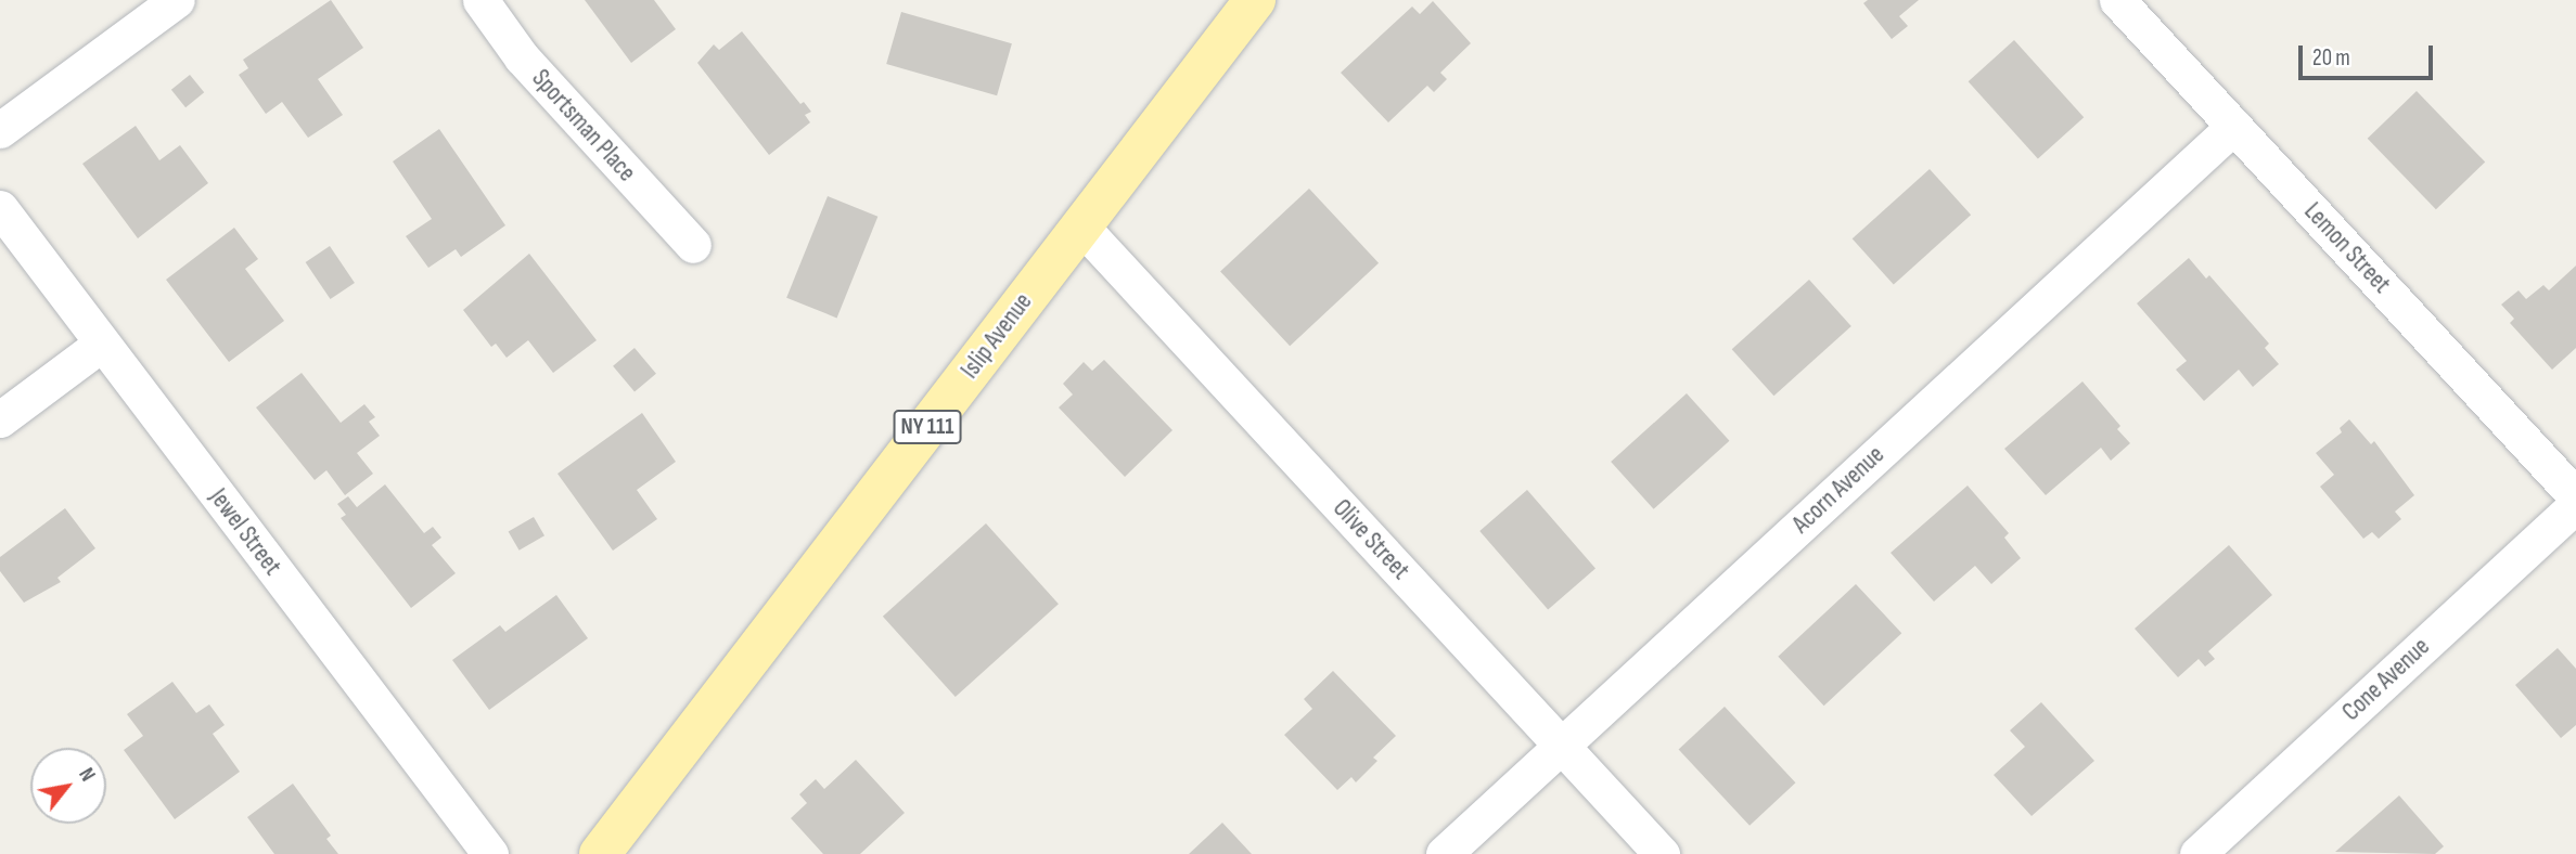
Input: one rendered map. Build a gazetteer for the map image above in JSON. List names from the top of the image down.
{
  "streets": {
    "main road": ["Islip Avenue", "NY 111"],
    "street": [
      "Sportsman Place",
      "Lemon Street",
      "Acorn Avenue",
      "Jewel Street",
      "Olive Street",
      "Cone Avenue"
    ]
  },
  "crossings": [
    ["Lemon Street", "Acorn Avenue"],
    ["Islip Avenue", "Olive Street"],
    ["Acorn Avenue", "Olive Street"]
  ],
  "scale_bar": "20 m",
  "north": "top right"
}
